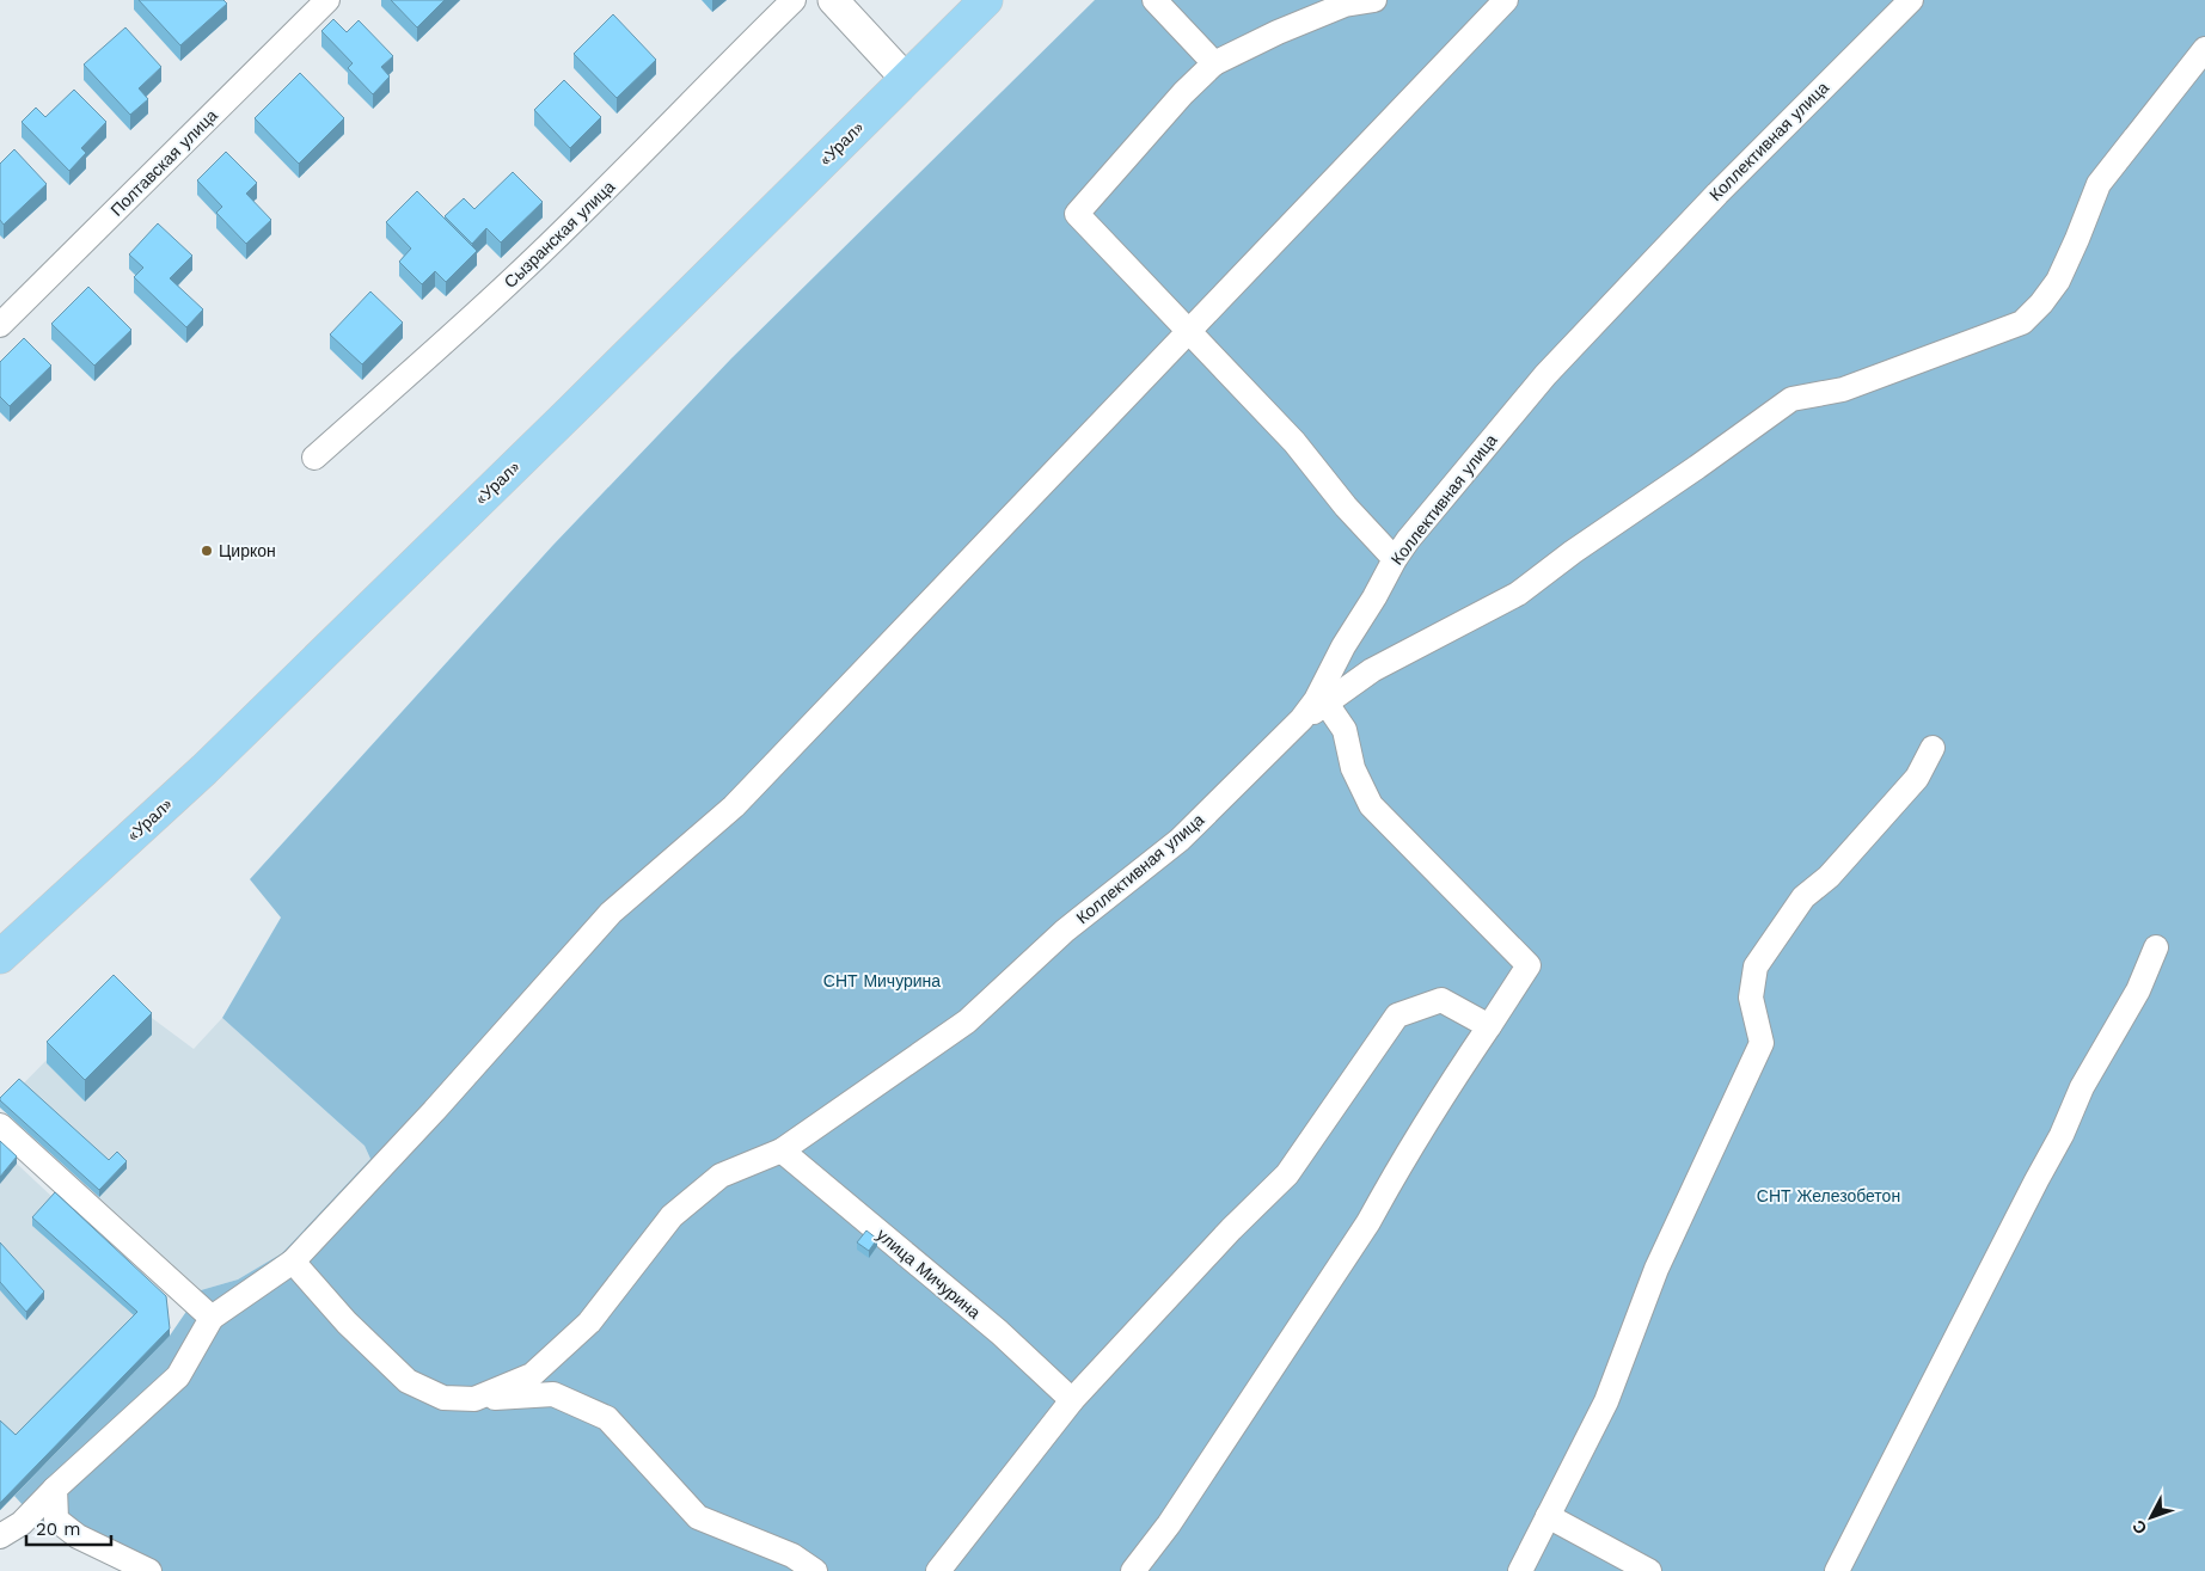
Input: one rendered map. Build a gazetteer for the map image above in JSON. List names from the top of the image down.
{
  "streets": {
    "highway": ["«Урал»"],
    "street": [
      "Коллективная улица",
      "Полтавская улица",
      "Сызранская улица",
      "улица Мичурина"
    ]
  },
  "crossings": [
    ["Коллективная улица", "улица Мичурина"]
  ],
  "parks": ["СНТ Мичурина", "СНТ Железобетон"],
  "places": ["Циркон"],
  "scale_bar": "20 m",
  "north": "bottom left"
}
